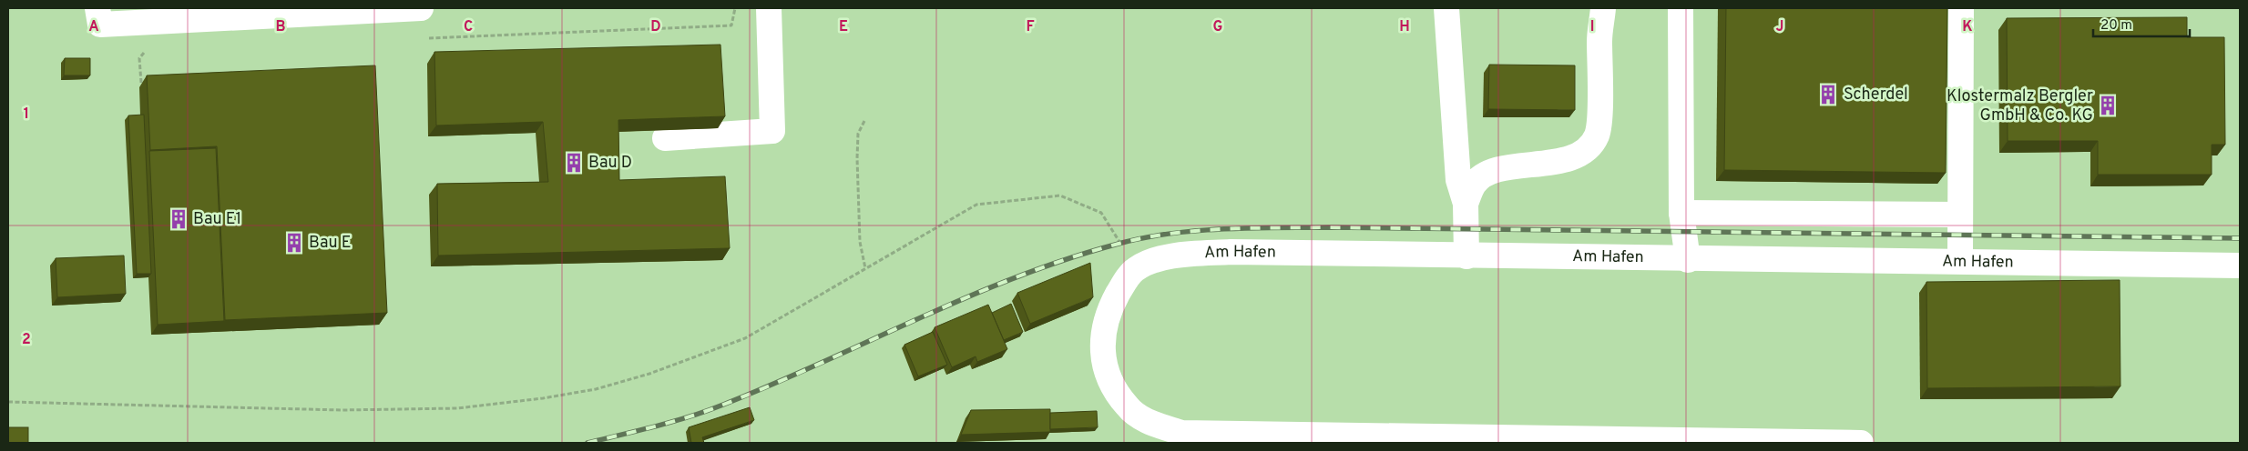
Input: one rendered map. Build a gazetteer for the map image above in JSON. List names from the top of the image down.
{
  "streets": {
    "street": ["Am Hafen"]
  },
  "places": {
    "building": [
      "Scherdel",
      "Klostermalz Bergler GmbH & Co. KG",
      "Bau D",
      "Bau E1",
      "Bau E"
    ]
  },
  "scale_bar": "20 m",
  "grid": {
    "columns": [
      "A",
      "B",
      "C",
      "D",
      "E",
      "F",
      "G",
      "H",
      "I",
      "J",
      "K"
    ],
    "rows": ["1", "2"]
  }
}
